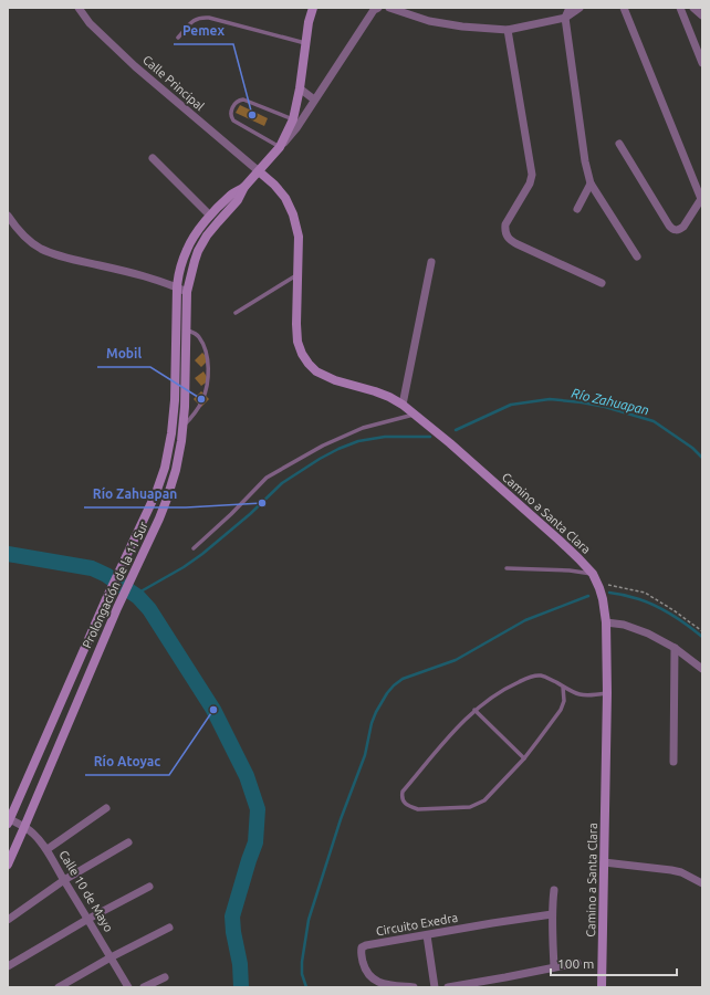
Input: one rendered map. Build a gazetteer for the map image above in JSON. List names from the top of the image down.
{
  "streets": {
    "main road": ["Camino a Santa Clara", "Prolongación de la 11 Sur"],
    "street": ["Calle Principal", "Calle 10 de Mayo", "Circuito Exedra"]
  },
  "crossings": [
    ["Calle Principal", "Camino a Santa Clara"],
    ["Calle Principal", "Prolongación de la 11 Sur"],
    ["Camino a Santa Clara", "Prolongación de la 11 Sur"],
    ["Prolongación de la 11 Sur", "Calle 10 de Mayo"]
  ],
  "water": ["Río Zahuapan"],
  "places": [
    "Pemex",
    "Mobil",
    "Río Zahuapan",
    "Río Atoyac"
  ],
  "scale_bar": "100 m"
}
